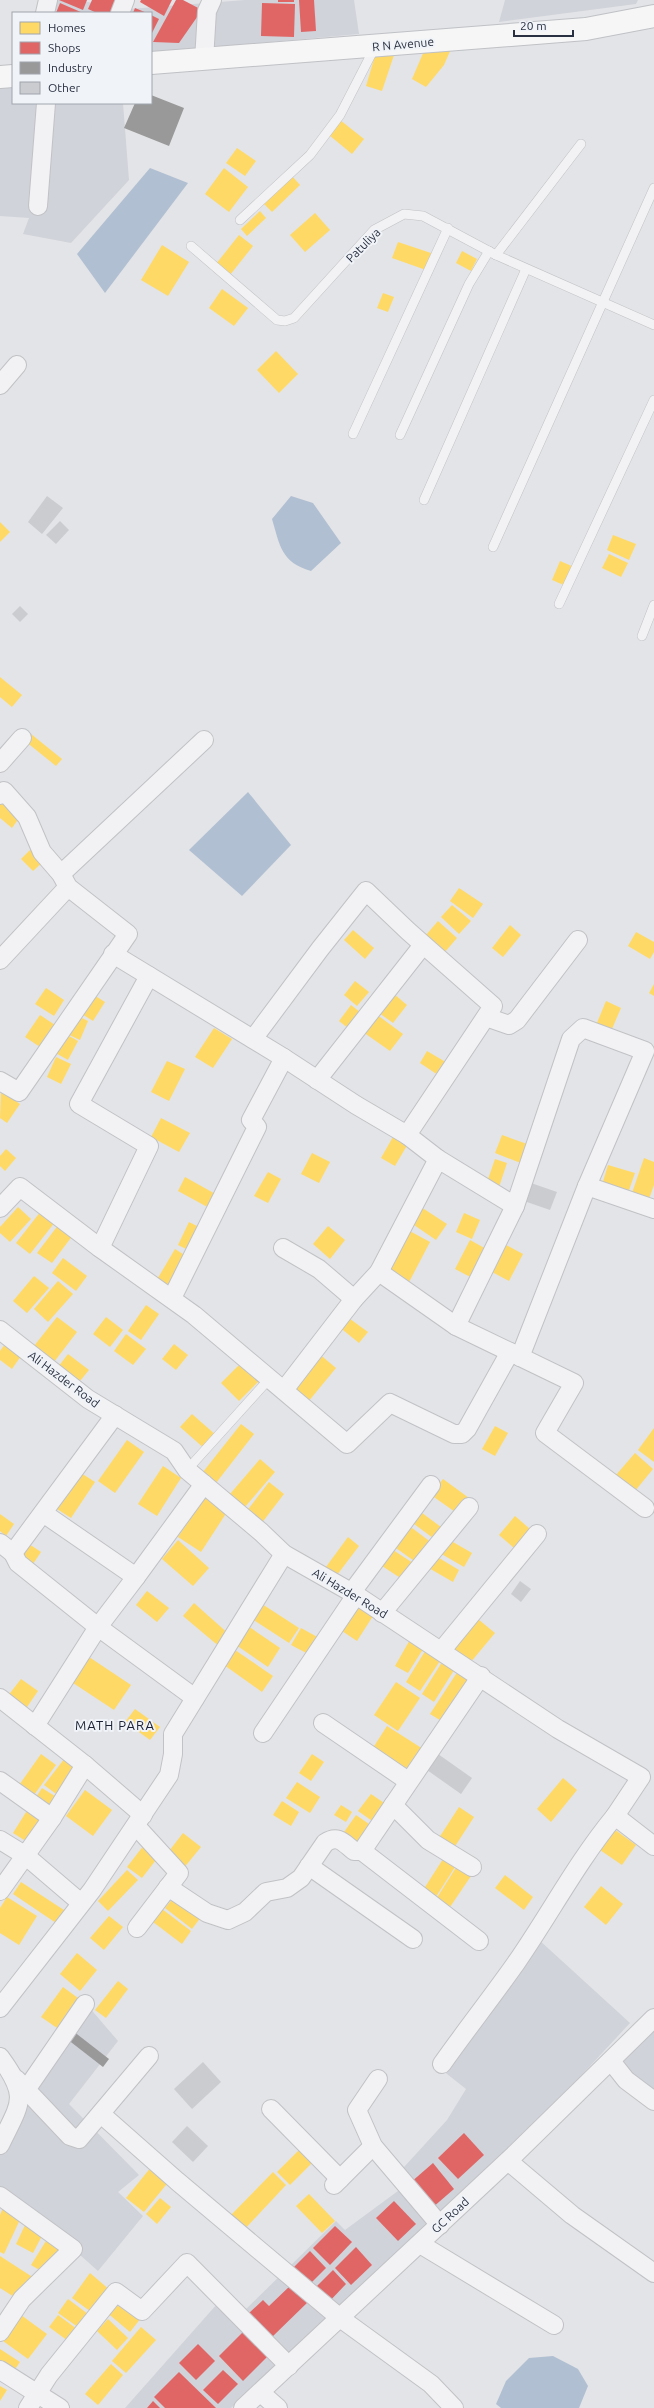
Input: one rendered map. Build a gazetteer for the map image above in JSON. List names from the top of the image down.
{
  "streets": {
    "main road": ["R N Avenue"],
    "street": ["Ali Hazder Road", "GC Road"],
    "lane": ["Patuliya"]
  },
  "districts": ["MATH PARA"],
  "legend": [
    "Homes",
    "Shops",
    "Industry",
    "Other"
  ],
  "scale_bar": "20 m"
}
